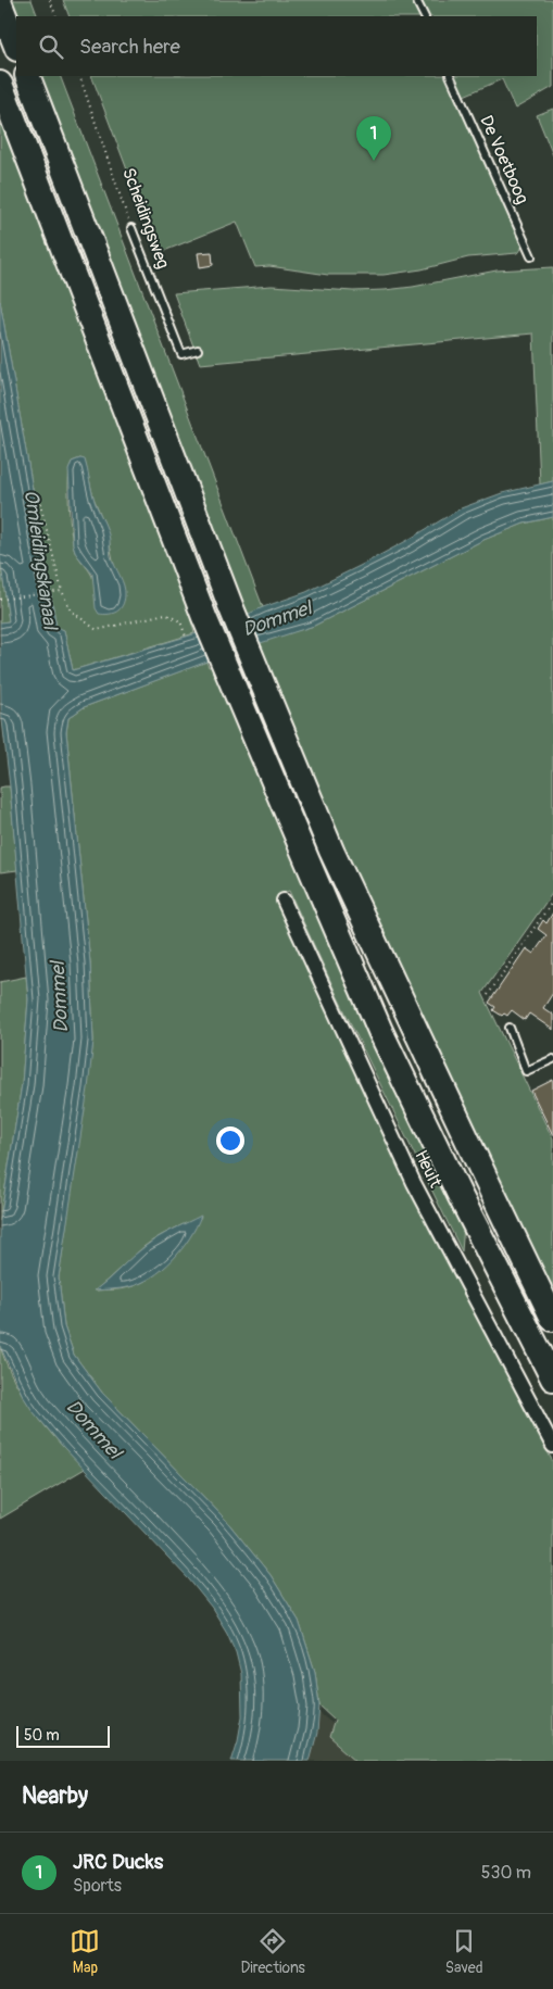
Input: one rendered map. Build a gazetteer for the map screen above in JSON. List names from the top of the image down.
{
  "streets": {
    "street": ["Heult"],
    "lane": ["De Voetboog", "Scheidingsweg"]
  },
  "water": ["Omleidingskanaal", "Dommel"],
  "scale_bar": "50 m",
  "page": {
    "search": "Search here",
    "pins": "1",
    "scale": "50 m",
    "heading": "Nearby",
    "list": [
      {
        "mark": "1",
        "name": "JRC Ducks",
        "note": "Sports",
        "value": "530 m"
      }
    ],
    "nav": ["Map", "Directions", "Saved"]
  }
}
